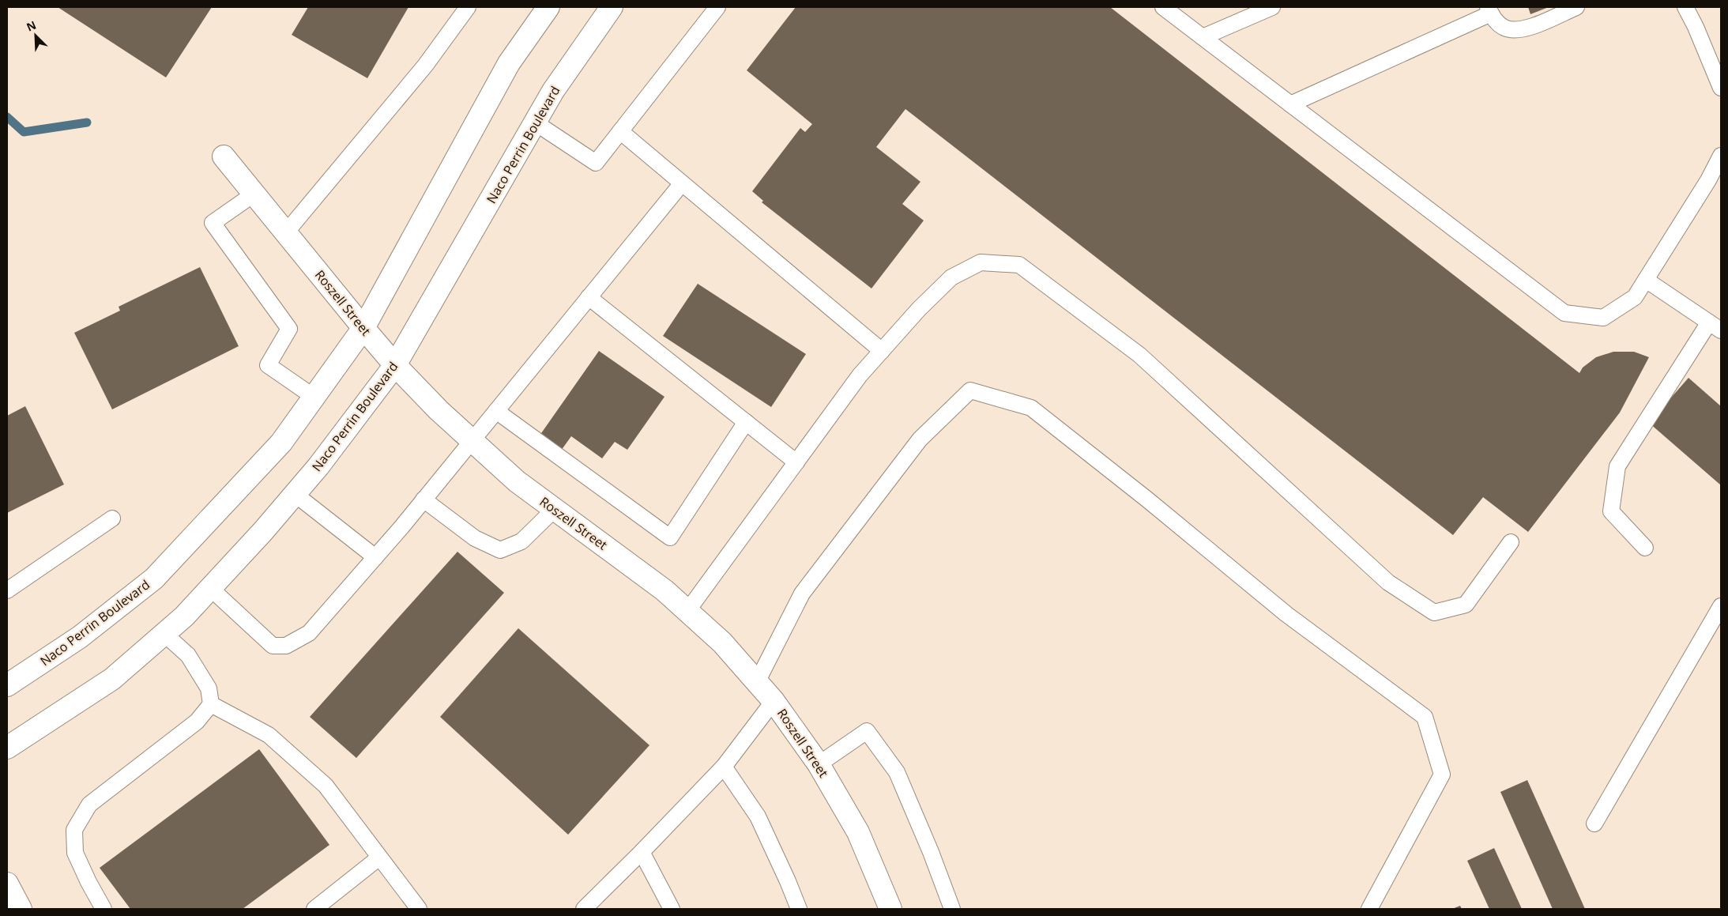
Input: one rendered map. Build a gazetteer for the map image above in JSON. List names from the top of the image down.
{
  "streets": {
    "main road": ["Naco Perrin Boulevard", "Roszell Street"]
  },
  "crossings": [
    ["Naco Perrin Boulevard", "Roszell Street"]
  ],
  "north": "top left"
}
